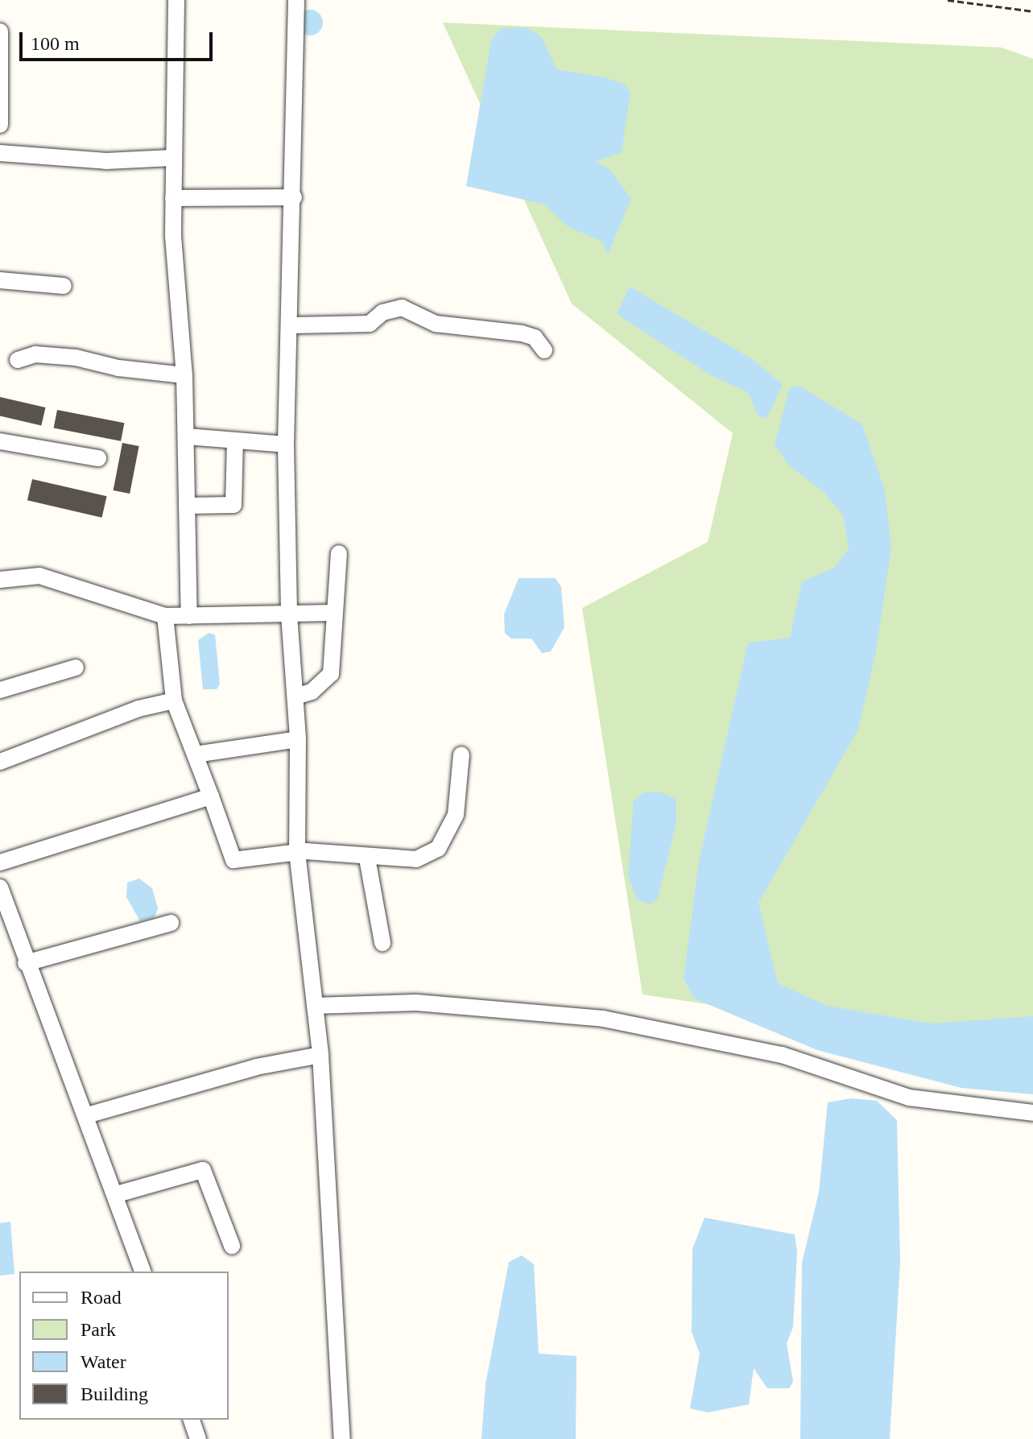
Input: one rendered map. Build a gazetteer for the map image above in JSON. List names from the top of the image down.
{
  "legend": [
    "Road",
    "Park",
    "Water",
    "Building"
  ],
  "scale_bar": "100 m"
}
